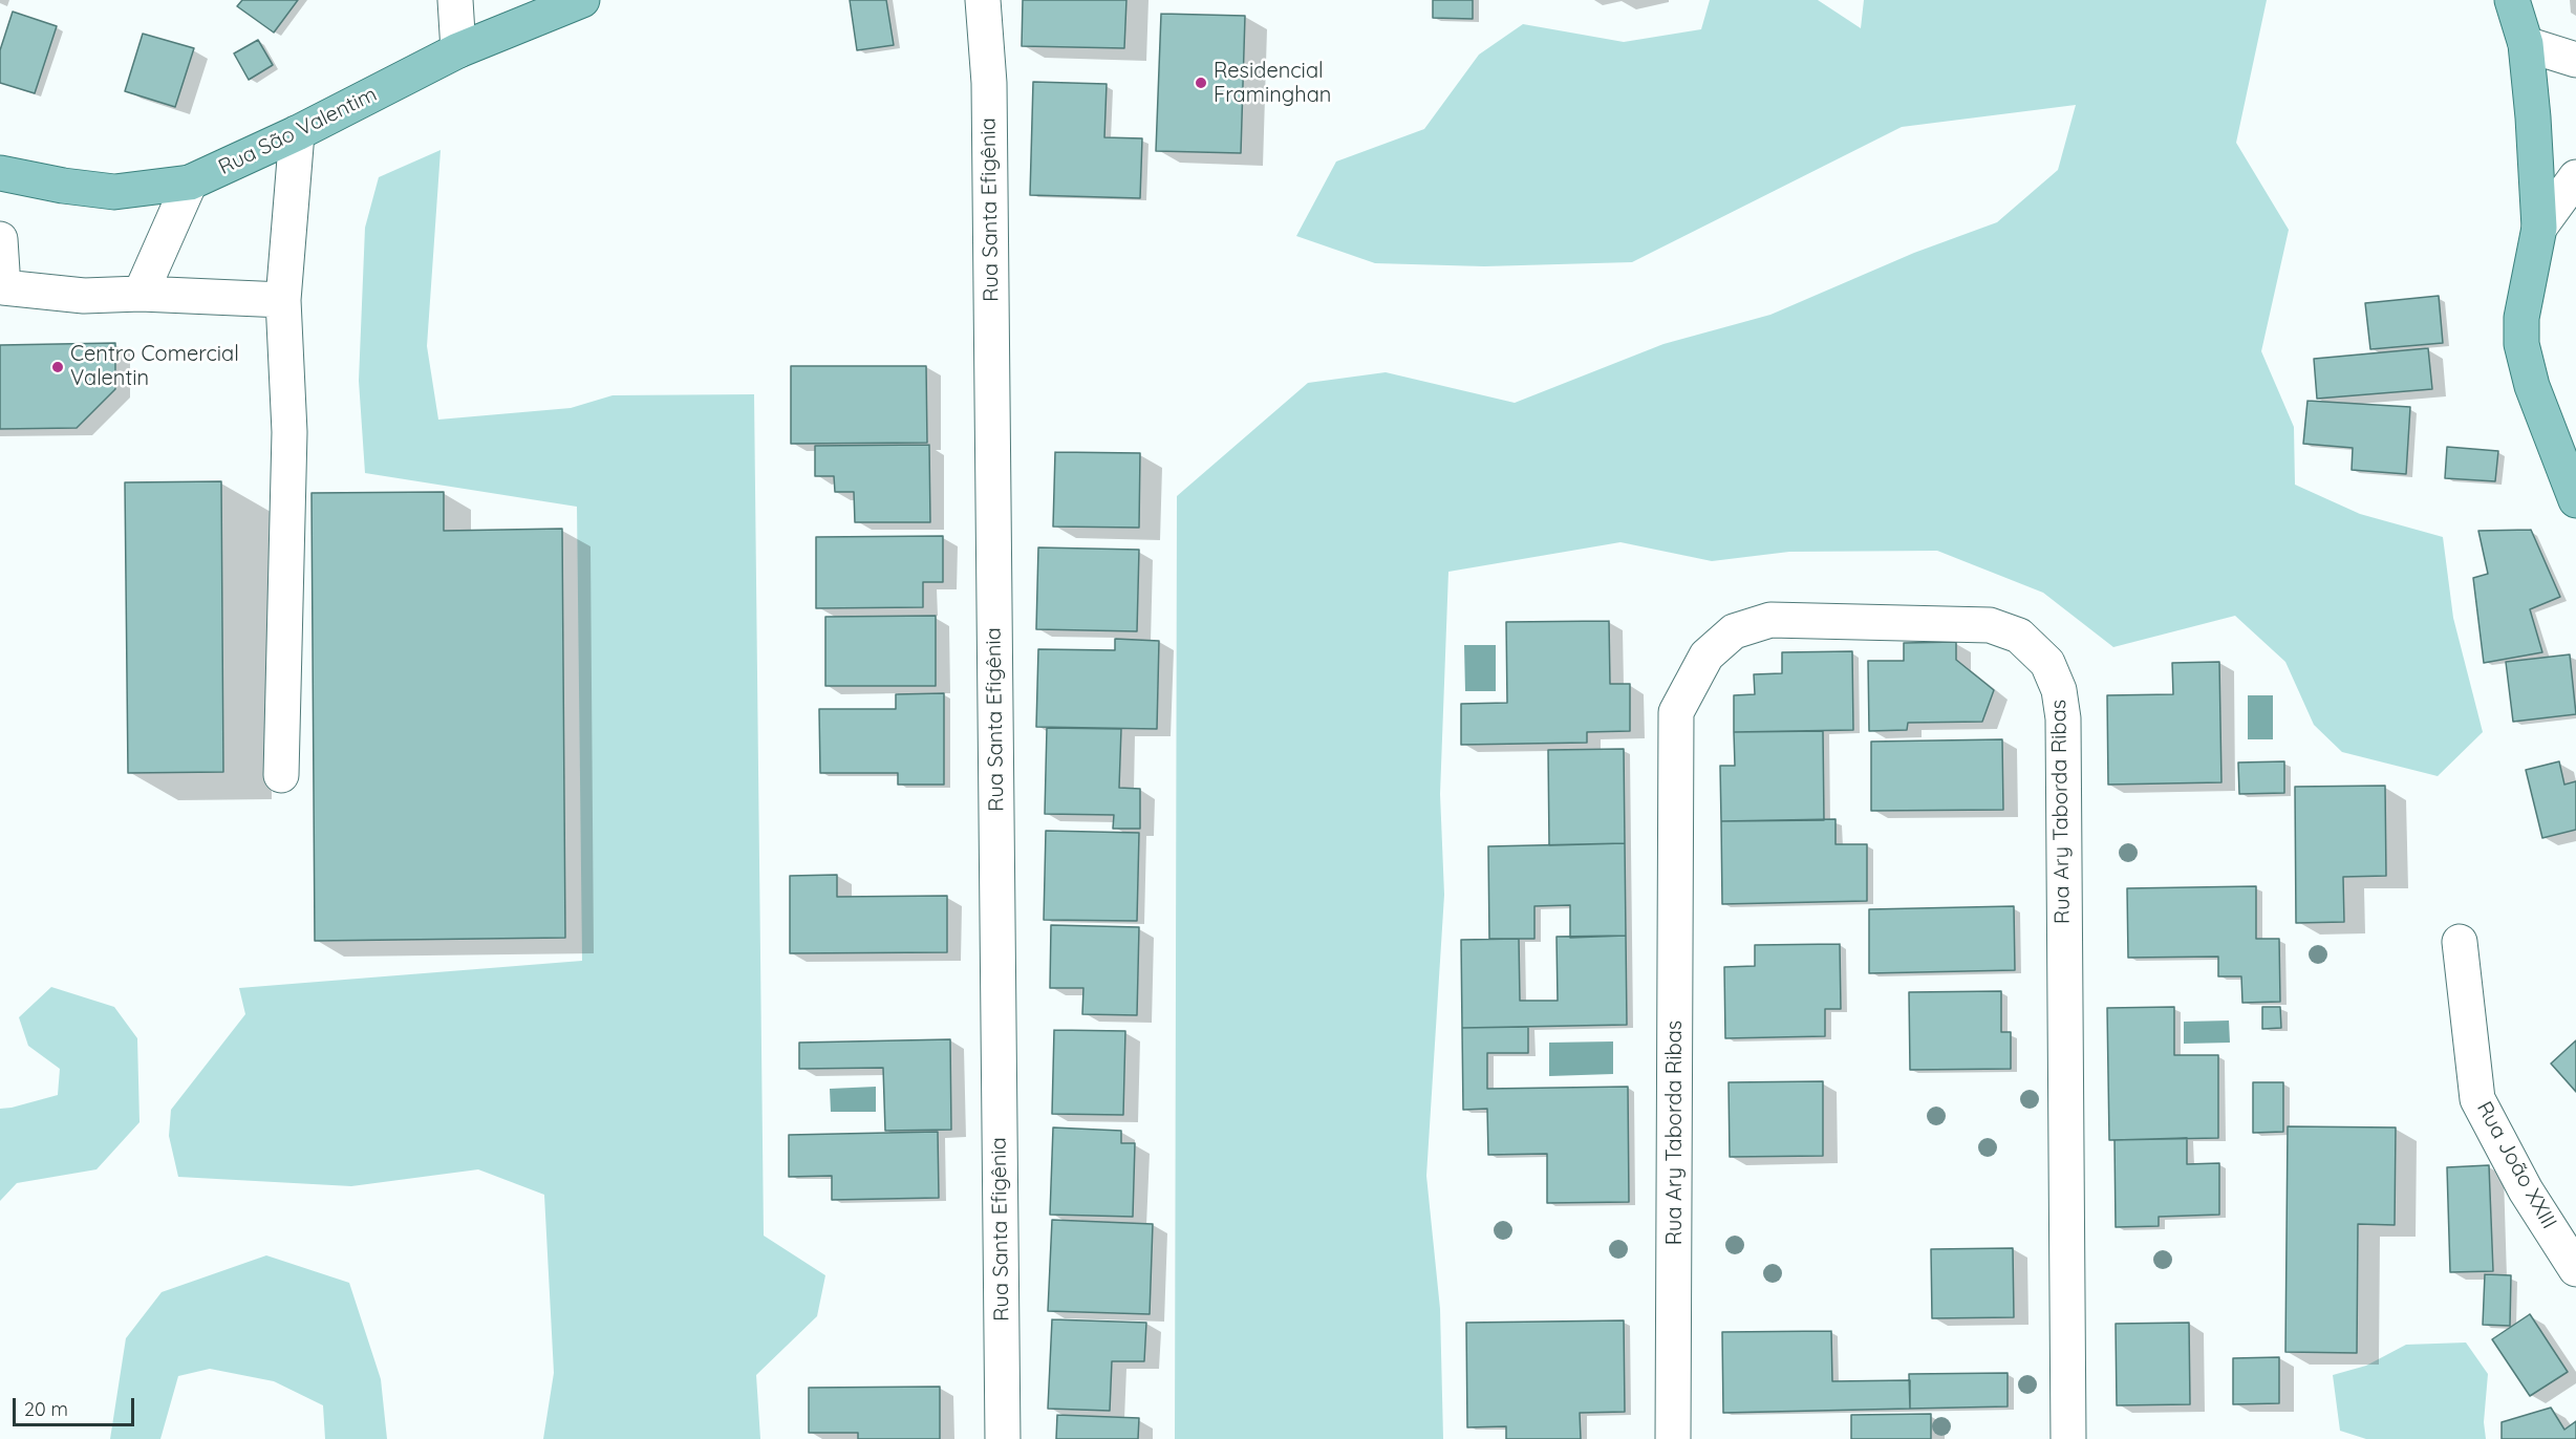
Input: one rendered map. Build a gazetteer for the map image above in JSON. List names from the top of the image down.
{
  "streets": {
    "main road": ["Rua São Valentim"],
    "street": ["Rua Santa Efigênia", "Rua Ary Taborda Ribas", "Rua João XXIII"]
  },
  "places": ["Residencial Framinghan", "Centro Comercial Valentin"],
  "scale_bar": "20 m"
}
